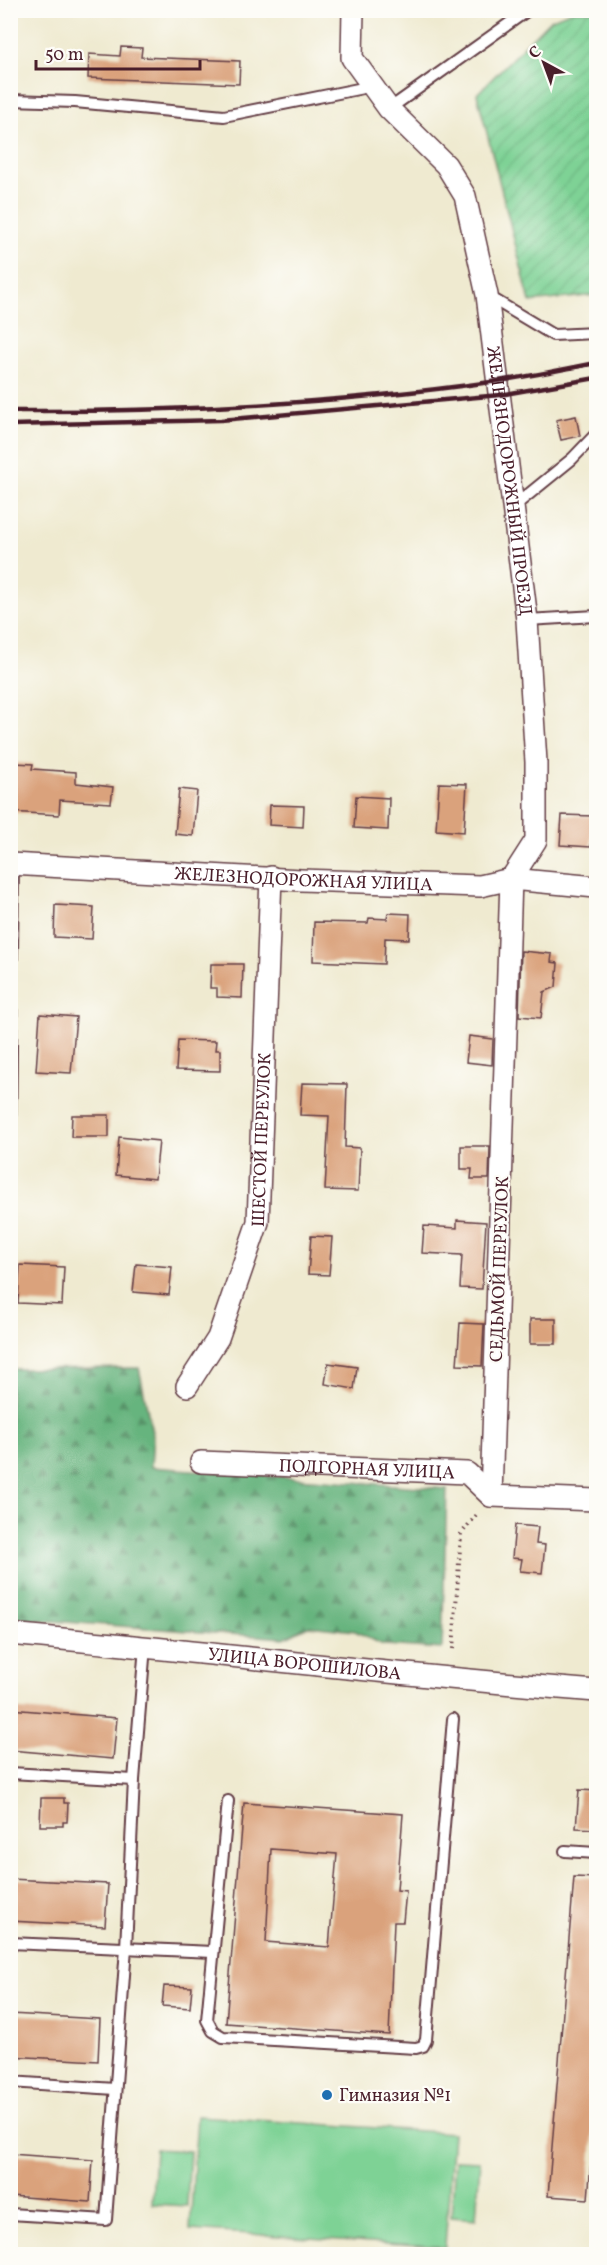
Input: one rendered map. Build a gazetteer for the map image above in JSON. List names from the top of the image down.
{
  "streets": {
    "street": [
      "ЖЕЛЕЗНОДОРОЖНЫЙ ПРОЕЗД",
      "ЖЕЛЕЗНОДОРОЖНАЯ УЛИЦА",
      "ШЕСТОЙ ПЕРЕУЛОК",
      "СЕДЬМОЙ ПЕРЕУЛОК",
      "ПОДГОРНАЯ УЛИЦА",
      "УЛИЦА ВОРОШИЛОВА"
    ]
  },
  "crossings": [
    ["ЖЕЛЕЗНОДОРОЖНЫЙ ПРОЕЗД", "ЖЕЛЕЗНОДОРОЖНАЯ УЛИЦА"],
    ["ЖЕЛЕЗНОДОРОЖНЫЙ ПРОЕЗД", "СЕДЬМОЙ ПЕРЕУЛОК"],
    ["ЖЕЛЕЗНОДОРОЖНАЯ УЛИЦА", "ШЕСТОЙ ПЕРЕУЛОК"],
    ["ЖЕЛЕЗНОДОРОЖНАЯ УЛИЦА", "СЕДЬМОЙ ПЕРЕУЛОК"],
    ["СЕДЬМОЙ ПЕРЕУЛОК", "ПОДГОРНАЯ УЛИЦА"]
  ],
  "places": ["Гимназия №1"],
  "scale_bar": "50 m",
  "north": "top left"
}
